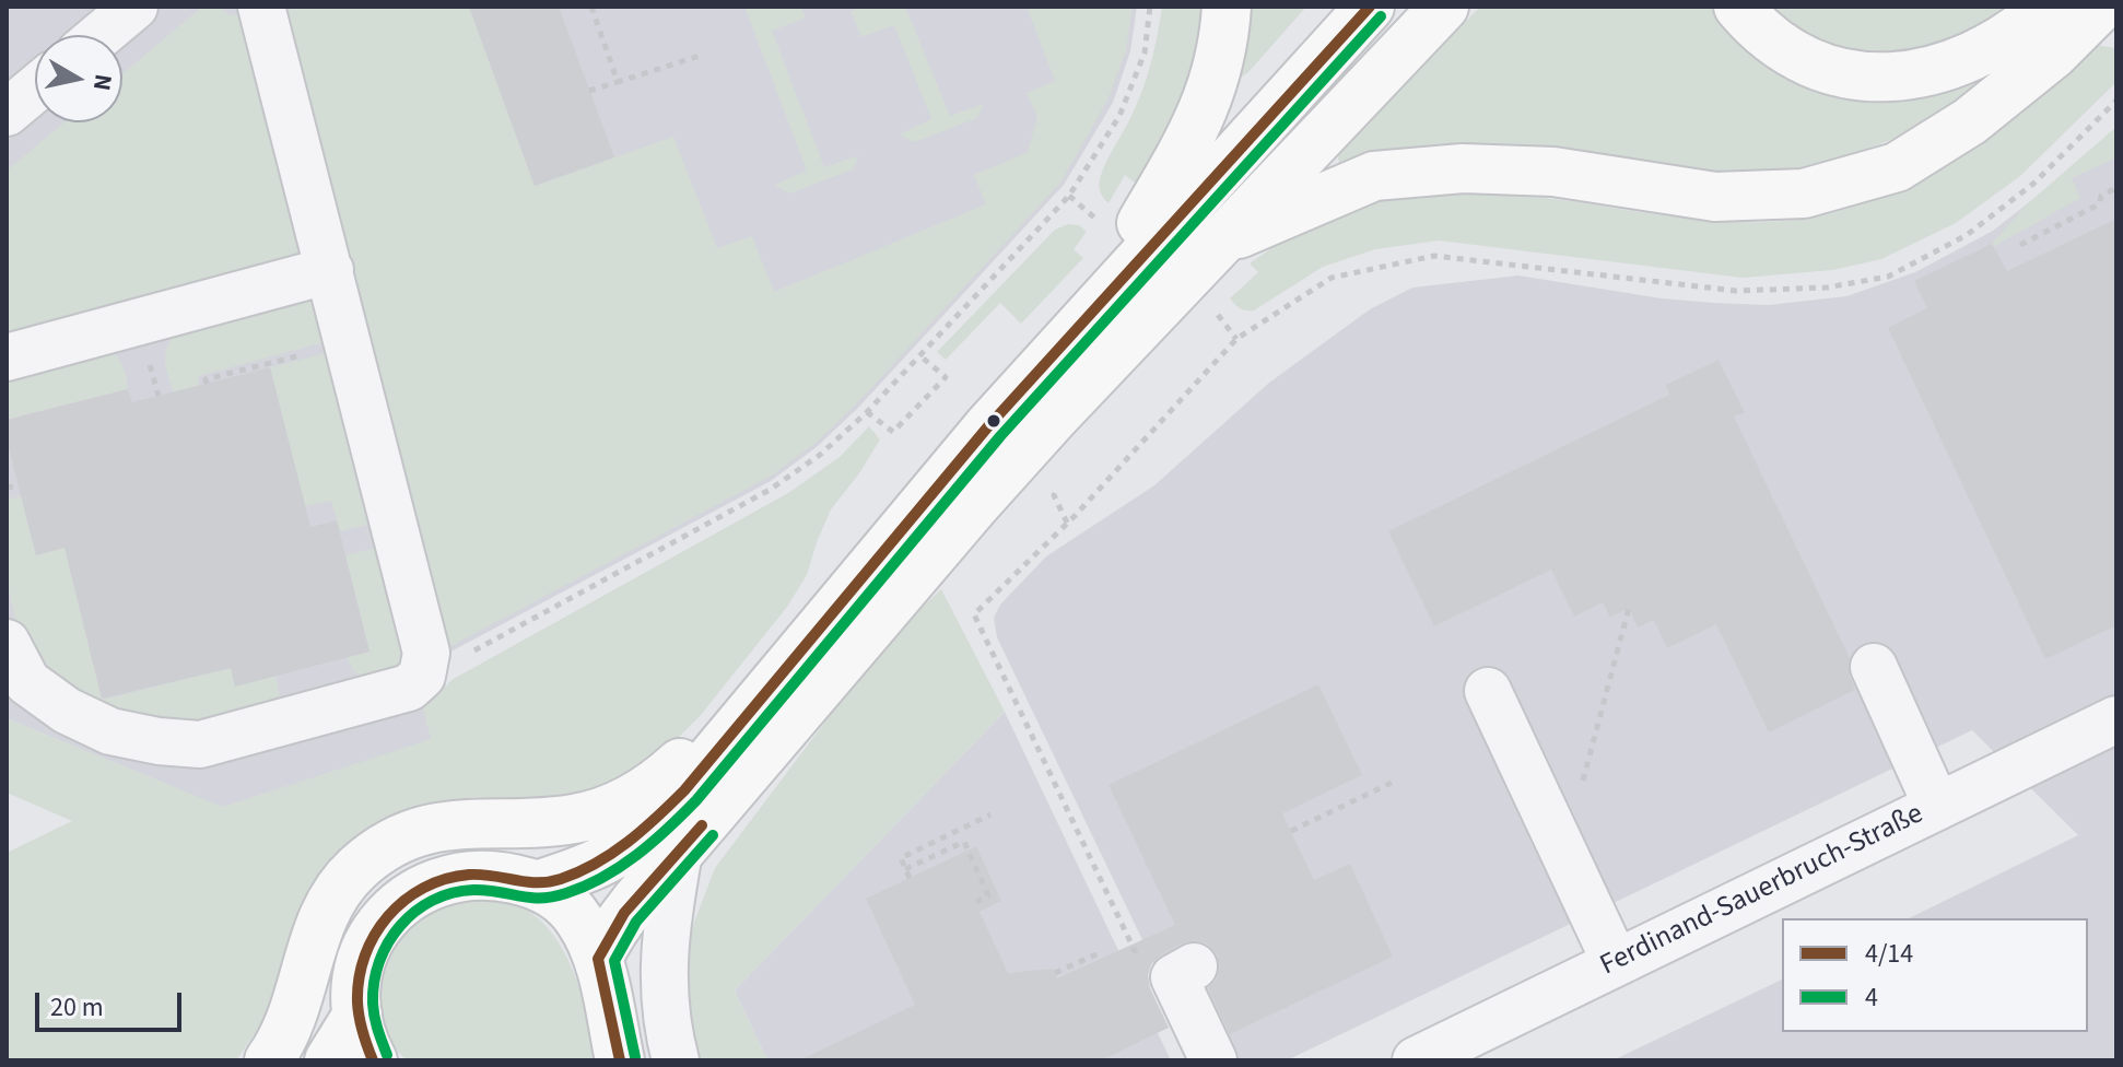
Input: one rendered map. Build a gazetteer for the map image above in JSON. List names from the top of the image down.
{
  "streets": {
    "street": ["Ferdinand-Sauerbruch-Straße"]
  },
  "lines": ["transit line 4/14", "transit line 4"],
  "legend": ["4/14", "4"],
  "scale_bar": "20 m",
  "north": "right"
}
